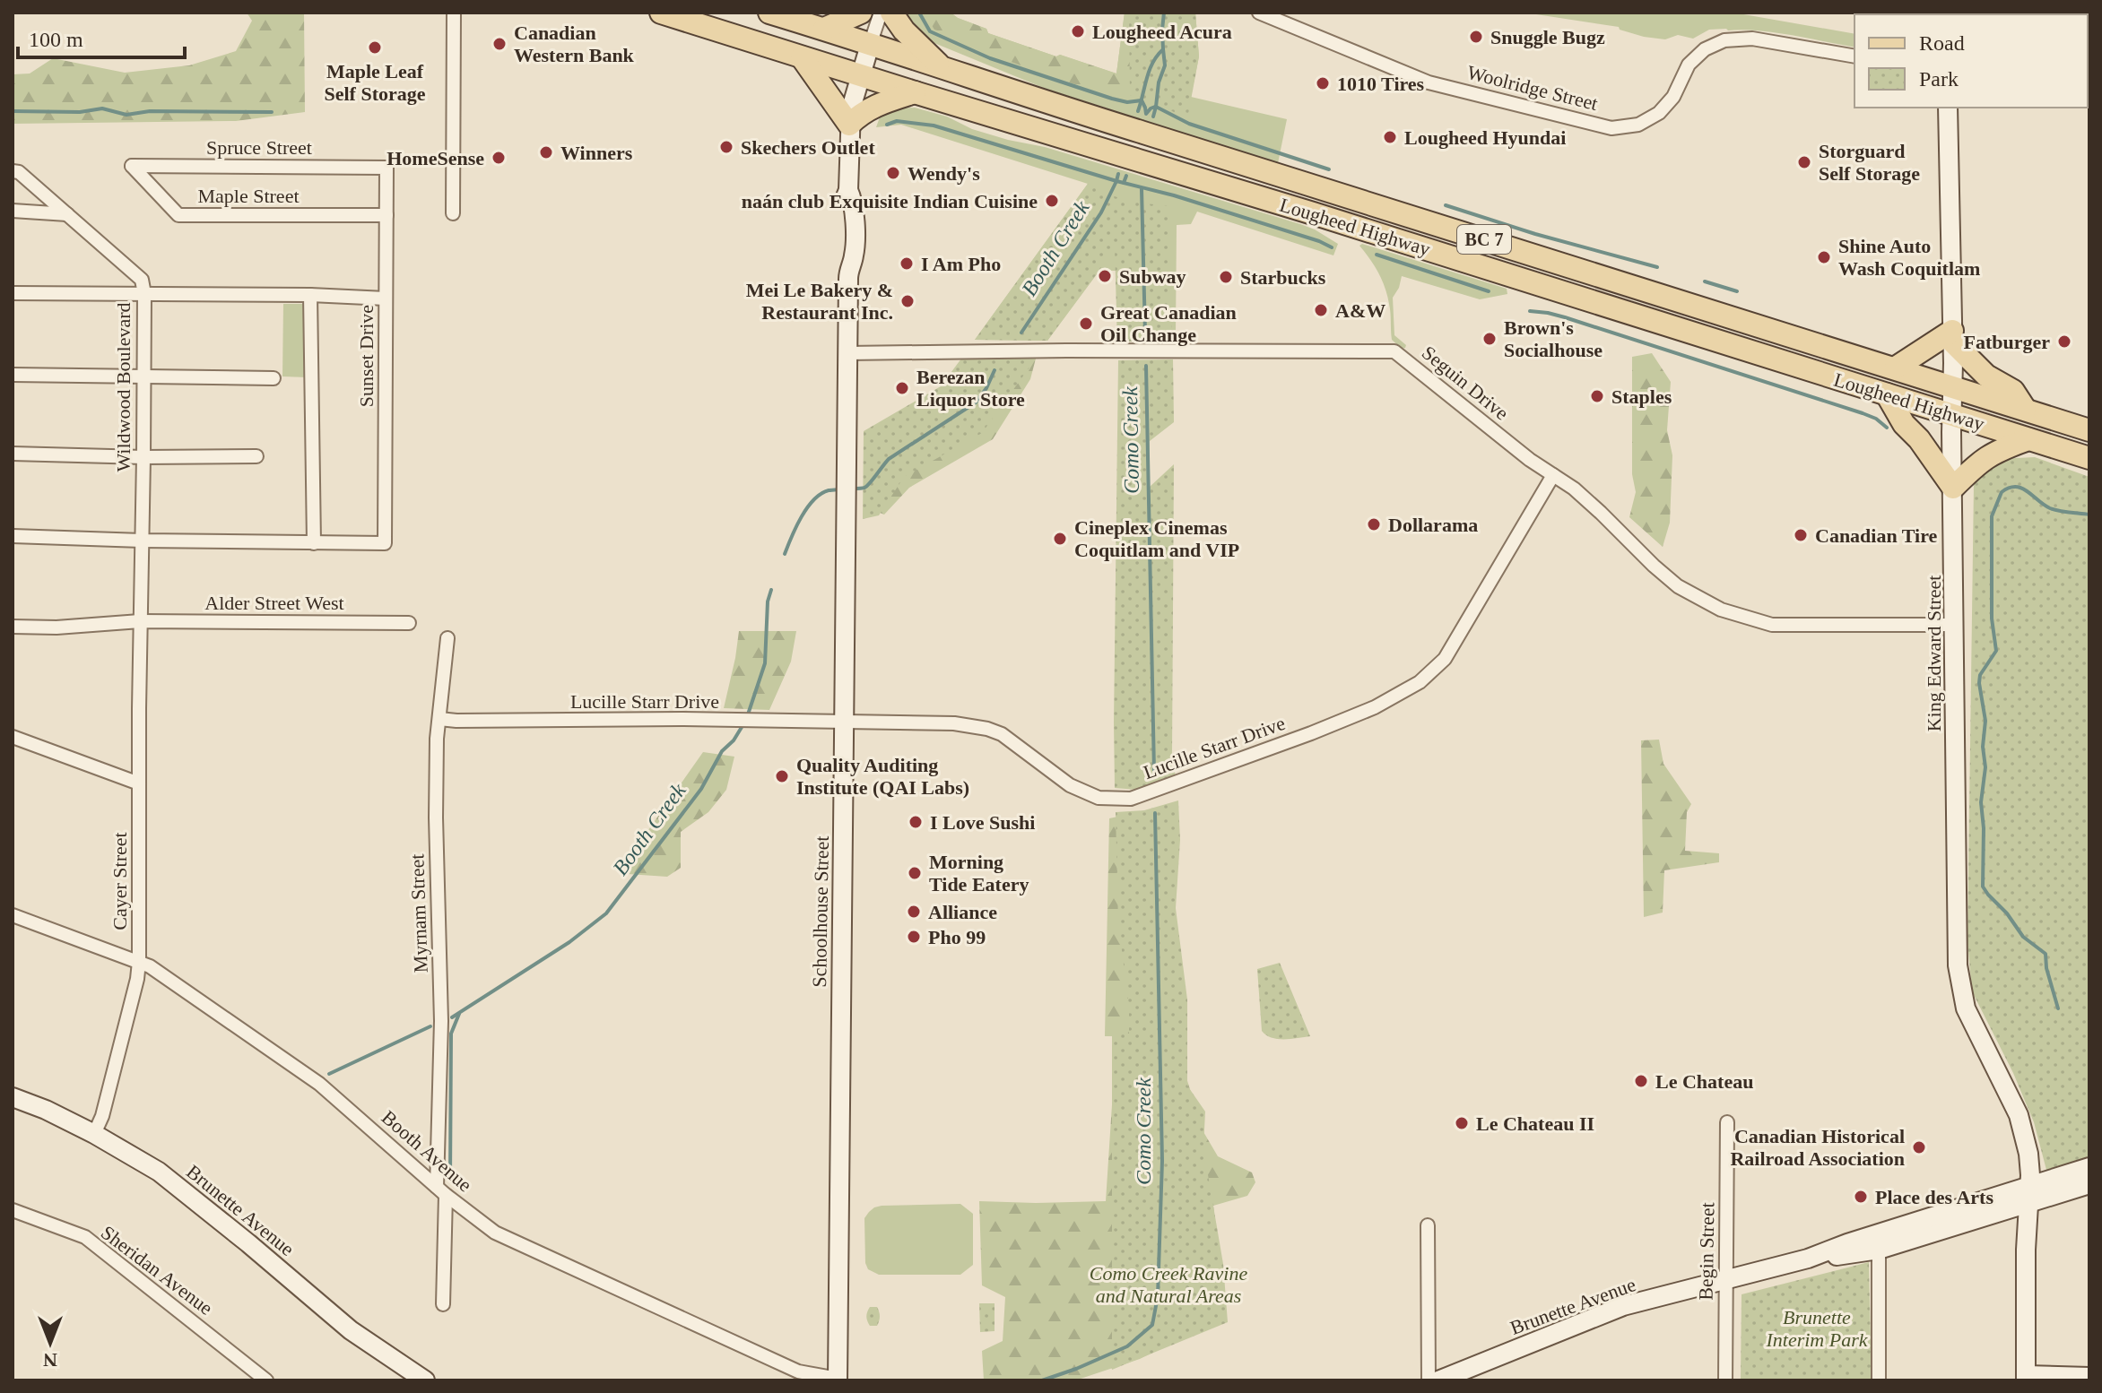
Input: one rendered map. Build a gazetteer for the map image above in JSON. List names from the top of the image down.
{
  "streets": {
    "main road": [
      "Lougheed Highway",
      "BC 7",
      "King Edward Street",
      "Schoolhouse Street",
      "Brunette Avenue"
    ],
    "street": [
      "Woolridge Street",
      "Spruce Street",
      "Maple Street",
      "Sunset Drive",
      "Seguin Drive",
      "Wildwood Boulevard",
      "Alder Street West",
      "Lucille Starr Drive",
      "Cayer Street",
      "Myrnam Street",
      "Booth Avenue",
      "Begin Street",
      "Sheridan Avenue"
    ]
  },
  "crossings": [
    ["Spruce Street", "Maple Street"],
    ["Spruce Street", "Sunset Drive"],
    ["Maple Street", "Sunset Drive"],
    ["Lougheed Highway", "King Edward Street"],
    ["Lougheed Highway", "Schoolhouse Street"],
    ["Seguin Drive", "King Edward Street"],
    ["Seguin Drive", "Lucille Starr Drive"],
    ["Seguin Drive", "Schoolhouse Street"],
    ["Wildwood Boulevard", "Alder Street West"],
    ["Wildwood Boulevard", "Cayer Street"],
    ["Alder Street West", "Cayer Street"],
    ["King Edward Street", "Brunette Avenue"],
    ["Lucille Starr Drive", "Schoolhouse Street"],
    ["Lucille Starr Drive", "Myrnam Street"],
    ["Cayer Street", "Booth Avenue"],
    ["Cayer Street", "Brunette Avenue"],
    ["Schoolhouse Street", "Booth Avenue"],
    ["Myrnam Street", "Booth Avenue"],
    ["Brunette Avenue", "Begin Street"]
  ],
  "water": ["Booth Creek", "Como Creek"],
  "parks": ["Como Creek Ravine and Natural Areas", "Brunette Interim Park"],
  "places": [
    "Lougheed Acura",
    "Snuggle Bugz",
    "Canadian Western Bank",
    "Maple Leaf Self Storage",
    "1010 Tires",
    "Lougheed Hyundai",
    "Skechers Outlet",
    "Winners",
    "HomeSense",
    "Storguard Self Storage",
    "Wendy's",
    "naán club Exquisite Indian Cuisine",
    "Shine Auto Wash Coquitlam",
    "I Am Pho",
    "Subway",
    "Starbucks",
    "Mei Le Bakery & Restaurant Inc.",
    "A&W",
    "Great Canadian Oil Change",
    "Brown's Socialhouse",
    "Fatburger",
    "Berezan Liquor Store",
    "Staples",
    "Dollarama",
    "Canadian Tire",
    "Cineplex Cinemas Coquitlam and VIP",
    "Quality Auditing Institute (QAI Labs)",
    "I Love Sushi",
    "Morning Tide Eatery",
    "Alliance",
    "Pho 99",
    "Le Chateau",
    "Le Chateau II",
    "Canadian Historical Railroad Association",
    "Place des Arts"
  ],
  "legend": ["Road", "Park"],
  "scale_bar": "100 m",
  "north": "bottom"
}
